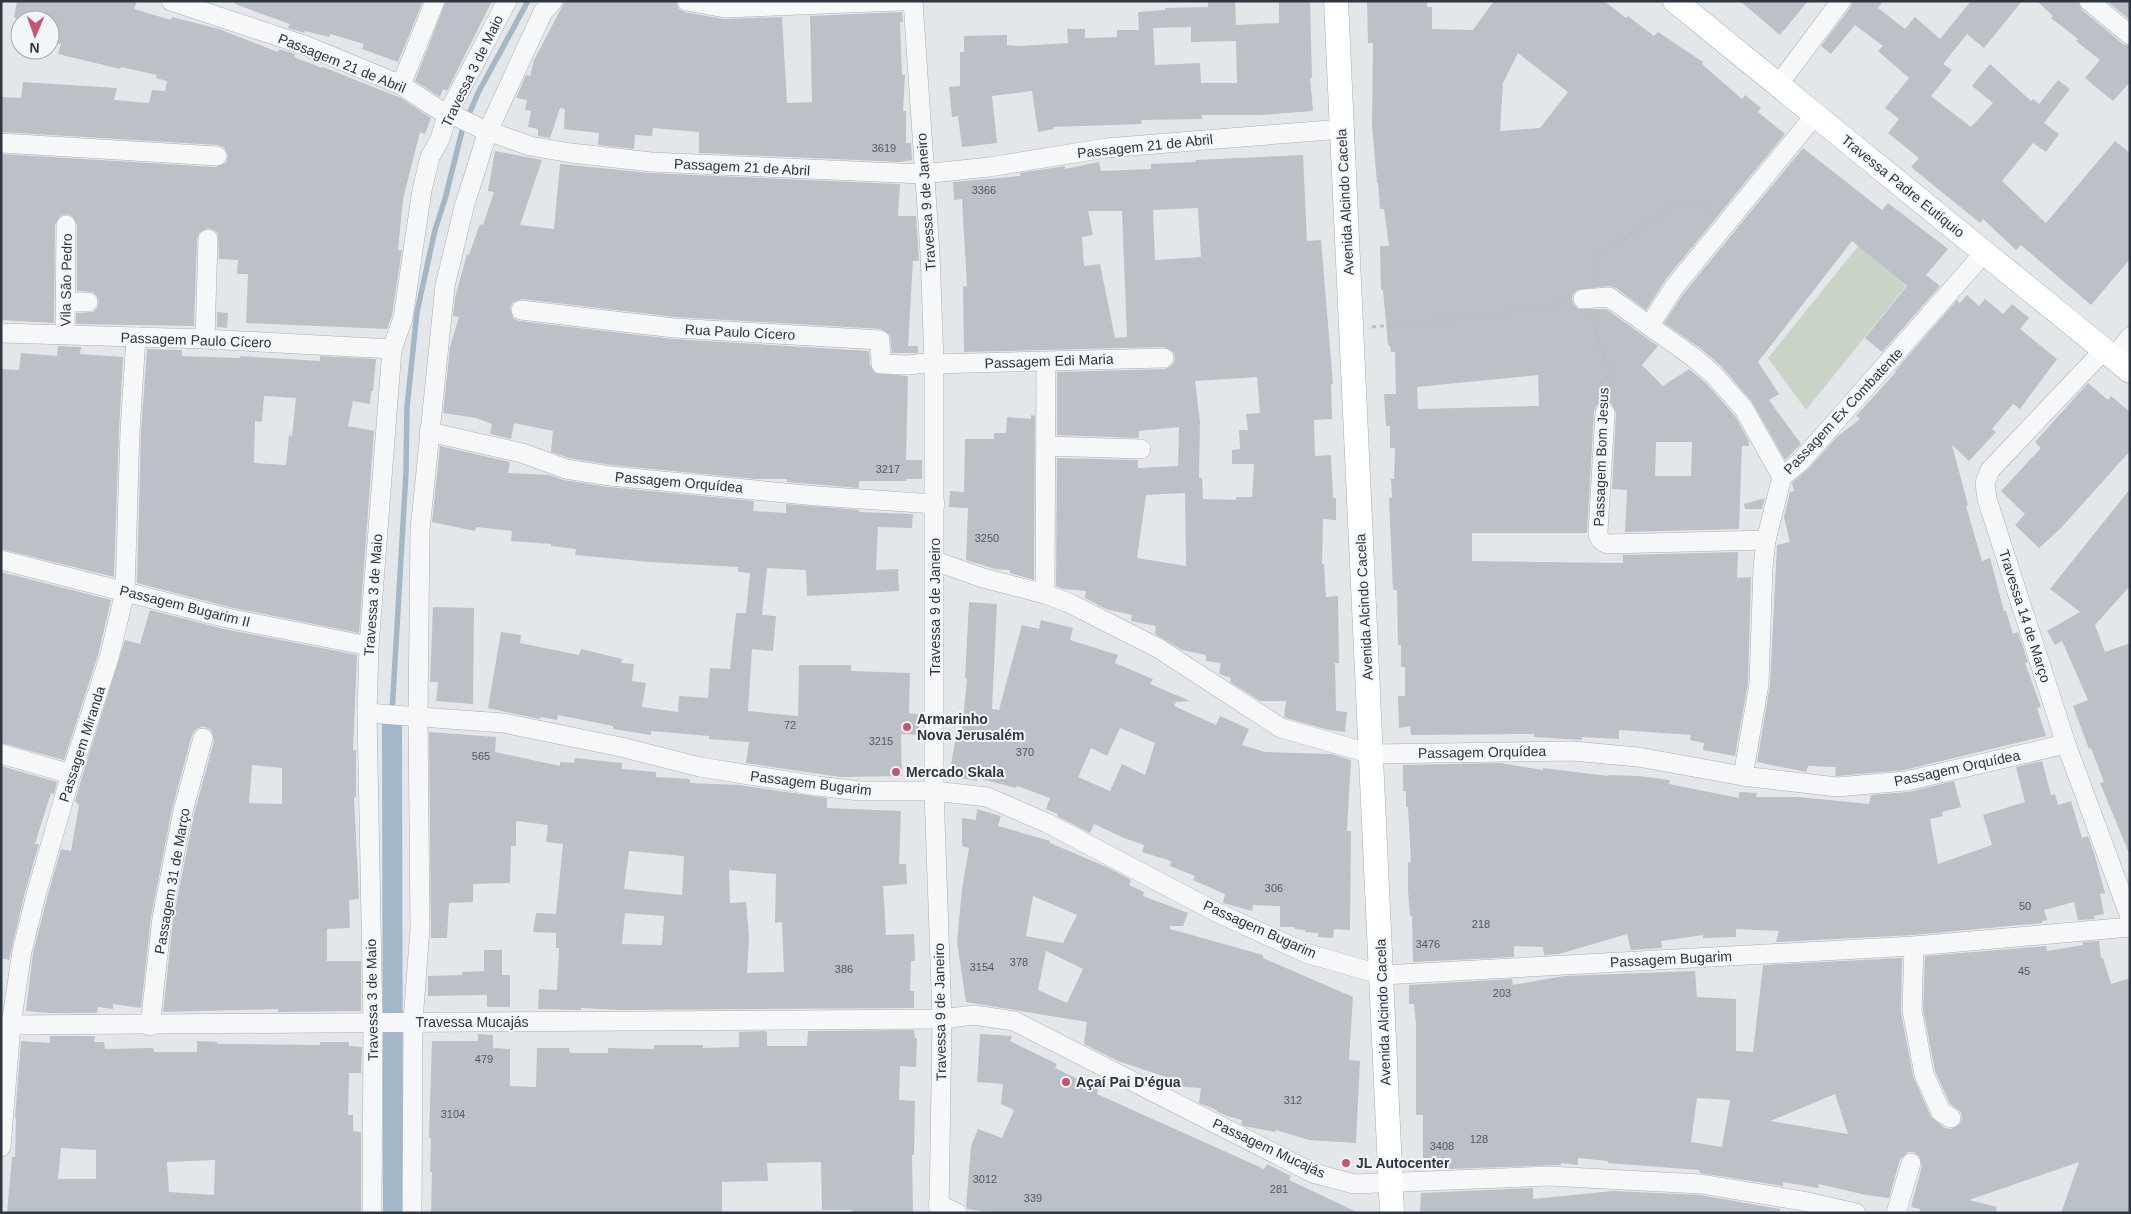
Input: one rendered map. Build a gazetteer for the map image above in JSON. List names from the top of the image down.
{
  "streets": {
    "main road": ["Travessa Padre Eutíquio", "Avenida Alcindo Cacela"],
    "street": [
      "Passagem 21 de Abril",
      "Travessa 3 de Maio",
      "Travessa 9 de Janeiro",
      "Vila São Pedro",
      "Rua Paulo Cícero",
      "Passagem Paulo Cícero",
      "Passagem Edi Maria",
      "Passagem Ex Combatente",
      "Passagem Bom Jesus",
      "Passagem Orquídea",
      "Passagem Bugarim II",
      "Travessa 14 de Março",
      "Passagem Miranda",
      "Passagem Bugarim",
      "Passagem 31 de Março",
      "Travessa Mucajás",
      "Passagem Mucajás"
    ]
  },
  "crossings": [
    ["Passagem 21 de Abril", "Travessa 3 de Maio"],
    ["Passagem 21 de Abril", "Travessa 9 de Janeiro"],
    ["Passagem 21 de Abril", "Avenida Alcindo Cacela"],
    ["Travessa 3 de Maio", "Passagem Paulo Cícero"],
    ["Travessa 3 de Maio", "Passagem Bugarim II"],
    ["Travessa 3 de Maio", "Passagem Bugarim"],
    ["Travessa 3 de Maio", "Travessa Mucajás"],
    ["Travessa Padre Eutíquio", "Passagem Ex Combatente"],
    ["Travessa Padre Eutíquio", "Travessa 14 de Março"],
    ["Travessa 9 de Janeiro", "Rua Paulo Cícero"],
    ["Travessa 9 de Janeiro", "Passagem Edi Maria"],
    ["Travessa 9 de Janeiro", "Passagem Orquídea"],
    ["Travessa 9 de Janeiro", "Passagem Bugarim"],
    ["Travessa 9 de Janeiro", "Travessa Mucajás"],
    ["Travessa 9 de Janeiro", "Passagem Mucajás"],
    ["Avenida Alcindo Cacela", "Passagem Orquídea"],
    ["Avenida Alcindo Cacela", "Passagem Bugarim"],
    ["Avenida Alcindo Cacela", "Passagem Mucajás"],
    ["Vila São Pedro", "Passagem Paulo Cícero"],
    ["Rua Paulo Cícero", "Passagem Edi Maria"],
    ["Passagem Paulo Cícero", "Passagem Miranda"],
    ["Passagem Ex Combatente", "Passagem Bom Jesus"],
    ["Passagem Ex Combatente", "Passagem Orquídea"],
    ["Passagem Orquídea", "Travessa 14 de Março"],
    ["Passagem Bugarim II", "Passagem Miranda"],
    ["Passagem Miranda", "Travessa Mucajás"],
    ["Passagem 31 de Março", "Travessa Mucajás"],
    ["Travessa Mucajás", "Passagem Mucajás"]
  ],
  "places": [
    "Armarinho Nova Jerusalém",
    "Mercado Skala",
    "Açaí Pai D'égua",
    "JL Autocenter"
  ],
  "house_numbers": [
    "3619",
    "3366",
    "3217",
    "3250",
    "72",
    "3215",
    "370",
    "565",
    "306",
    "50",
    "218",
    "3476",
    "378",
    "3154",
    "386",
    "45",
    "203",
    "479",
    "312",
    "3104",
    "128",
    "3408",
    "3012",
    "281",
    "339"
  ],
  "north": "bottom"
}
